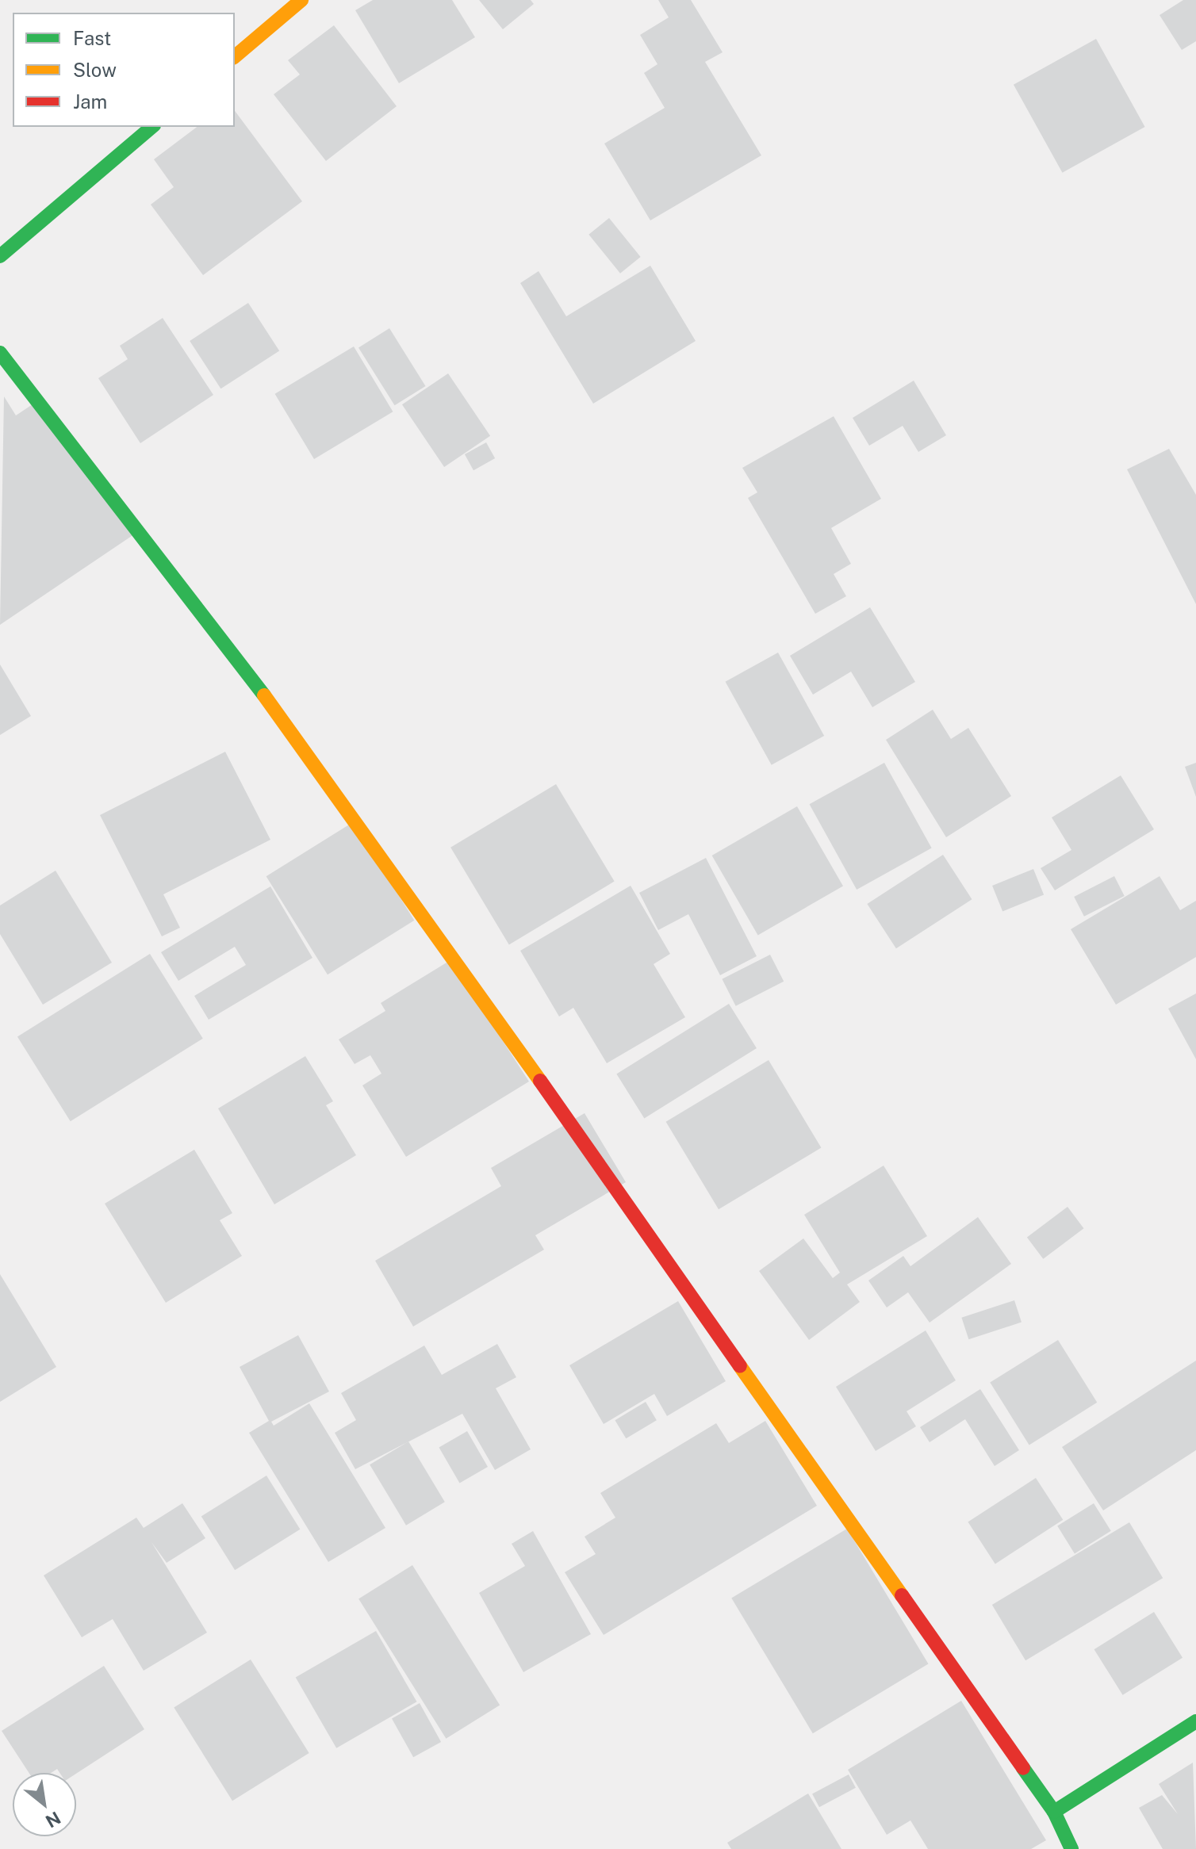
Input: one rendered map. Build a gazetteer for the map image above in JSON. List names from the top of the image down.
{
  "legend": ["Fast", "Slow", "Jam"],
  "north": "bottom right"
}
